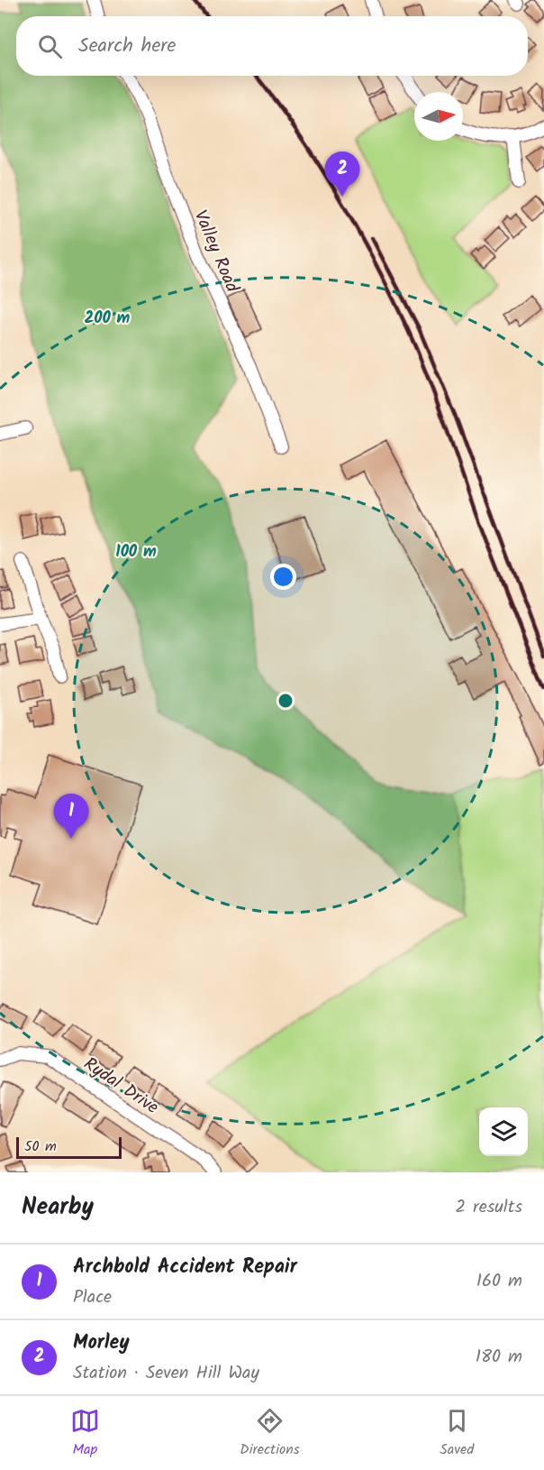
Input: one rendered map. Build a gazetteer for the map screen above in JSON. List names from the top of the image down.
{
  "streets": {
    "street": ["Valley Road", "Rydal Drive"]
  },
  "scale_bar": "50 m",
  "north": "right",
  "page": {
    "search": "Search here",
    "pins": ["2", "1"],
    "scale": "50 m",
    "heading": ["Nearby", "2 results"],
    "list": [
      {
        "mark": "1",
        "name": "Archbold Accident Repair",
        "note": "Place",
        "value": "160 m"
      },
      {
        "mark": "2",
        "name": "Morley",
        "note": "Station · Seven Hill Way",
        "value": "180 m"
      }
    ],
    "nav": ["Map", "Directions", "Saved"]
  },
  "rings": ["200 m", "100 m"]
}
